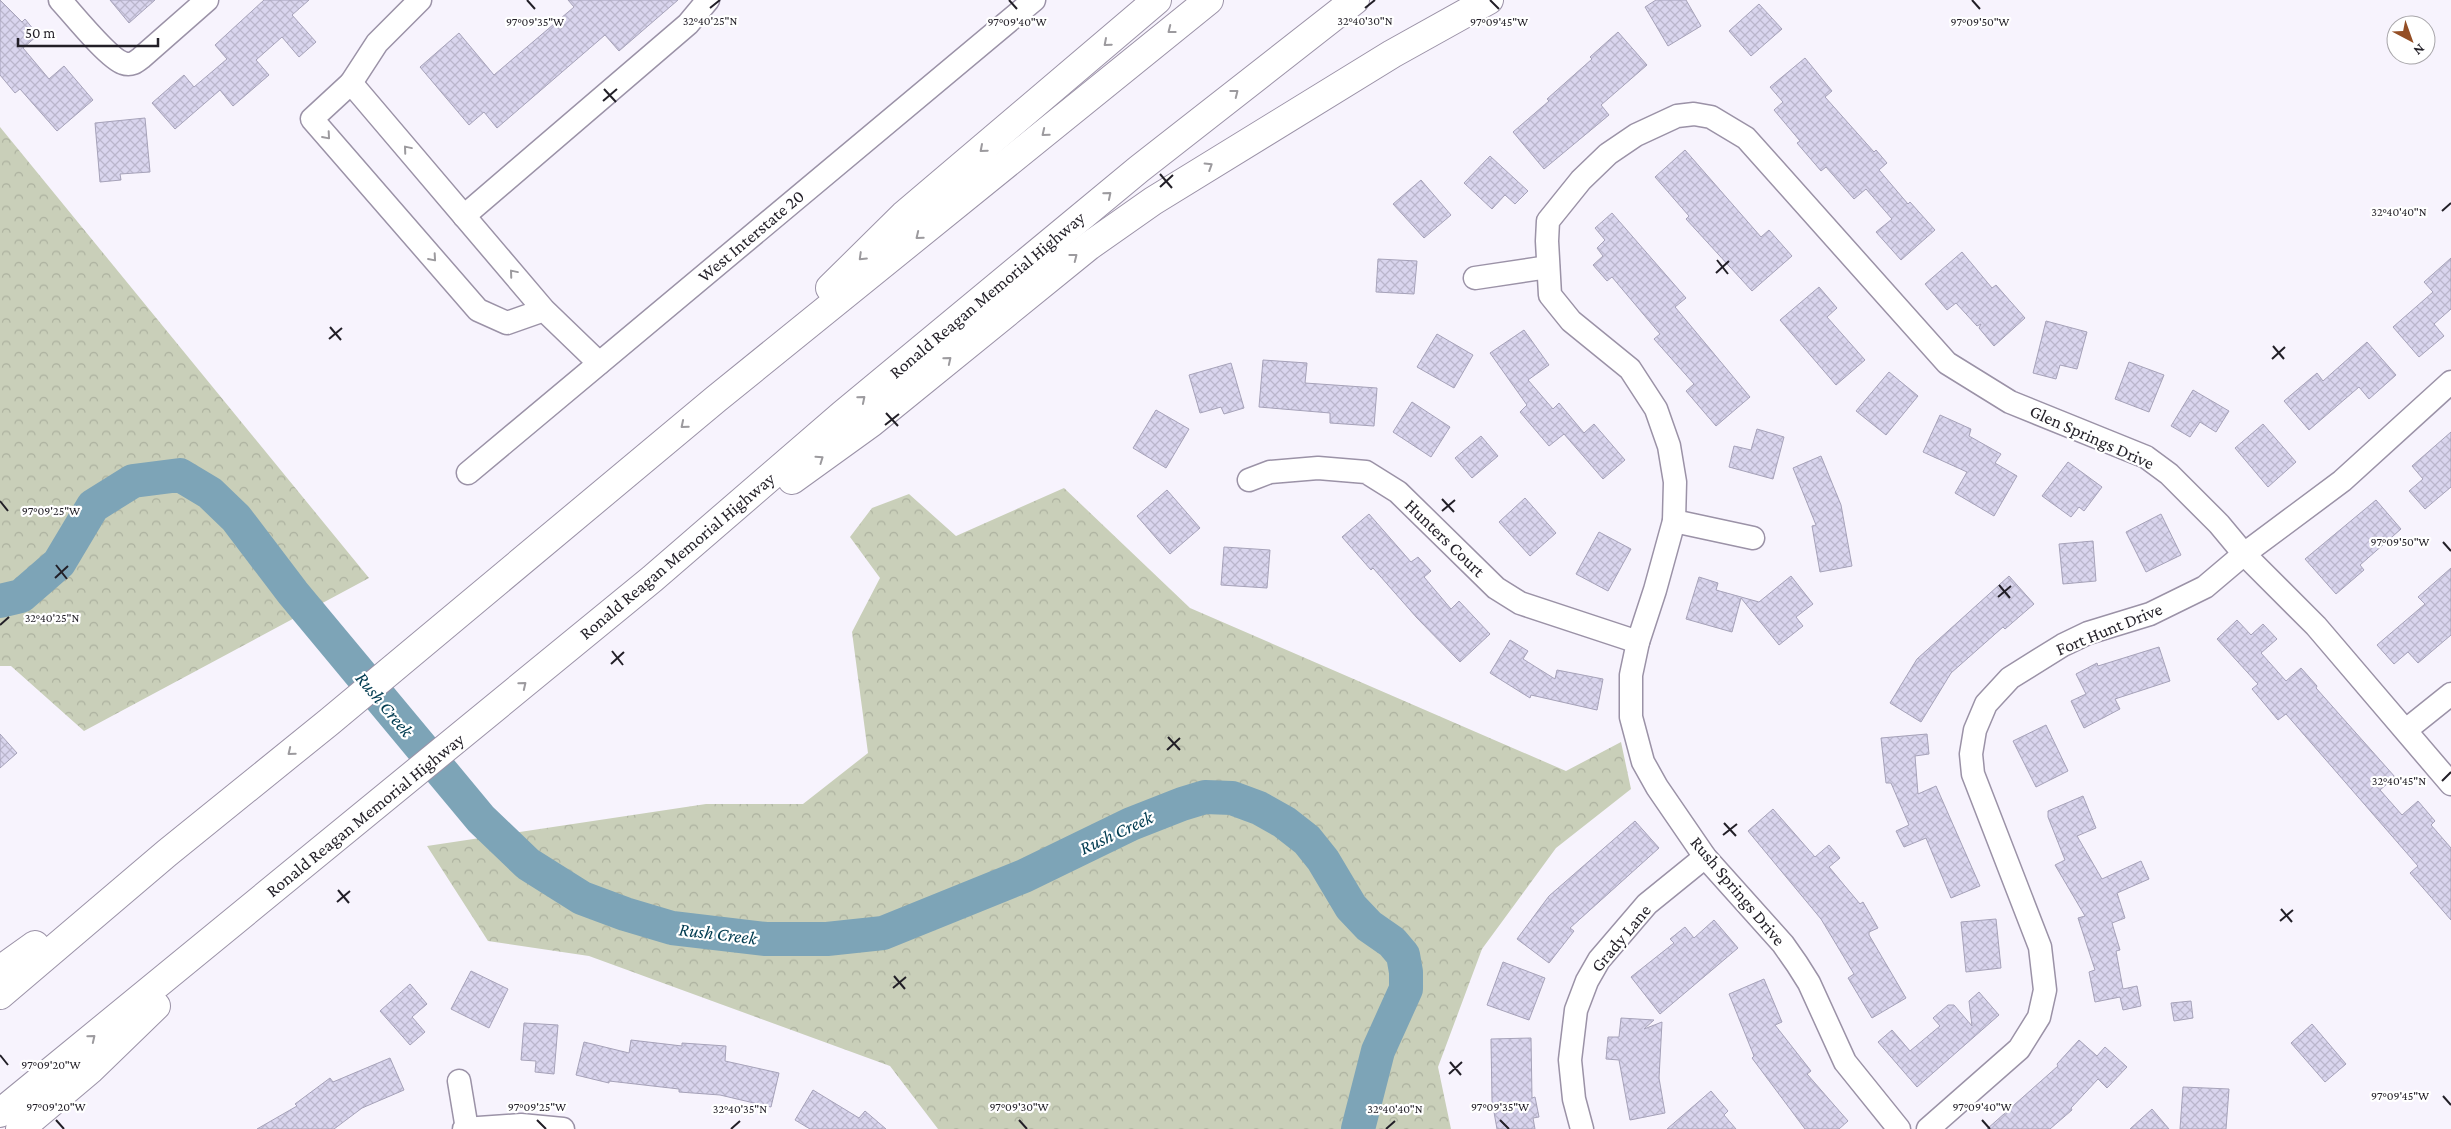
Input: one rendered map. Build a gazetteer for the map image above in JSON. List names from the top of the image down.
{
  "streets": {
    "highway": ["Ronald Reagan Memorial Highway"],
    "street": [
      "West Interstate 20",
      "Glen Springs Drive",
      "Hunters Court",
      "Fort Hunt Drive",
      "Rush Springs Drive",
      "Grady Lane"
    ]
  },
  "crossings": [
    ["Glen Springs Drive", "Fort Hunt Drive"],
    ["Glen Springs Drive", "Rush Springs Drive"],
    ["Hunters Court", "Rush Springs Drive"],
    ["Rush Springs Drive", "Grady Lane"]
  ],
  "water": ["Rush Creek"],
  "scale_bar": "50 m",
  "north": "bottom right",
  "coordinates": [
    "32°40'25\"N",
    "32°40'30\"N",
    "97°09'40\"W",
    "97°09'45\"W",
    "97°09'50\"W",
    "97°09'35\"W",
    "32°40'40\"N",
    "97°09'25\"W",
    "32°40'45\"N",
    "97°09'20\"W",
    "97°09'30\"W",
    "32°40'35\"N"
  ]
}
